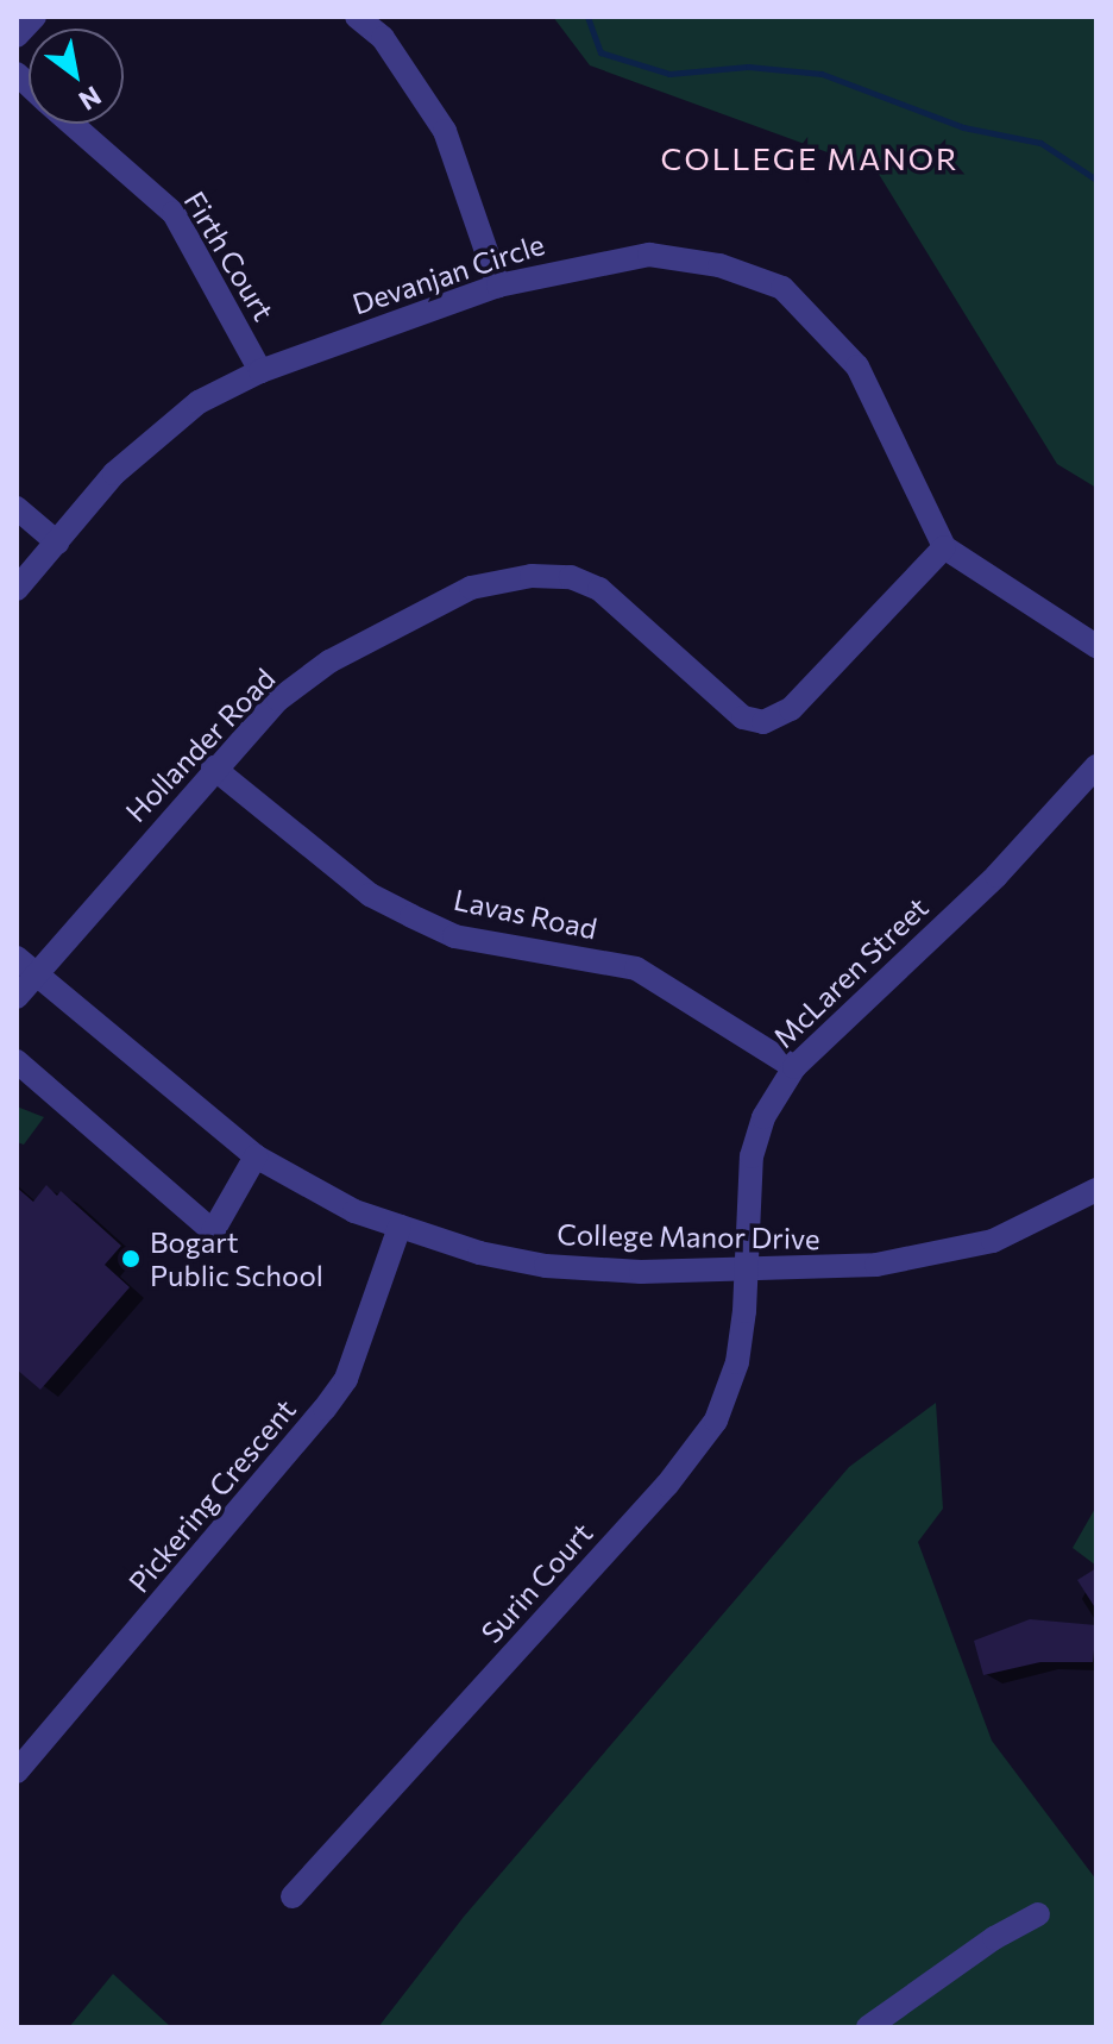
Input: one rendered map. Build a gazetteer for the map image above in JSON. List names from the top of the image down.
{
  "streets": {
    "street": [
      "Firth Court",
      "Devanjan Circle",
      "Hollander Road",
      "Lavas Road",
      "McLaren Street",
      "College Manor Drive",
      "Pickering Crescent",
      "Surin Court"
    ]
  },
  "crossings": [
    ["Firth Court", "Devanjan Circle"],
    ["Devanjan Circle", "Hollander Road"],
    ["Hollander Road", "Lavas Road"],
    ["Hollander Road", "College Manor Drive"],
    ["Lavas Road", "McLaren Street"],
    ["McLaren Street", "College Manor Drive"],
    ["McLaren Street", "Surin Court"],
    ["College Manor Drive", "Pickering Crescent"],
    ["College Manor Drive", "Surin Court"]
  ],
  "districts": ["COLLEGE MANOR"],
  "places": ["Bogart Public School"],
  "north": "bottom right"
}
